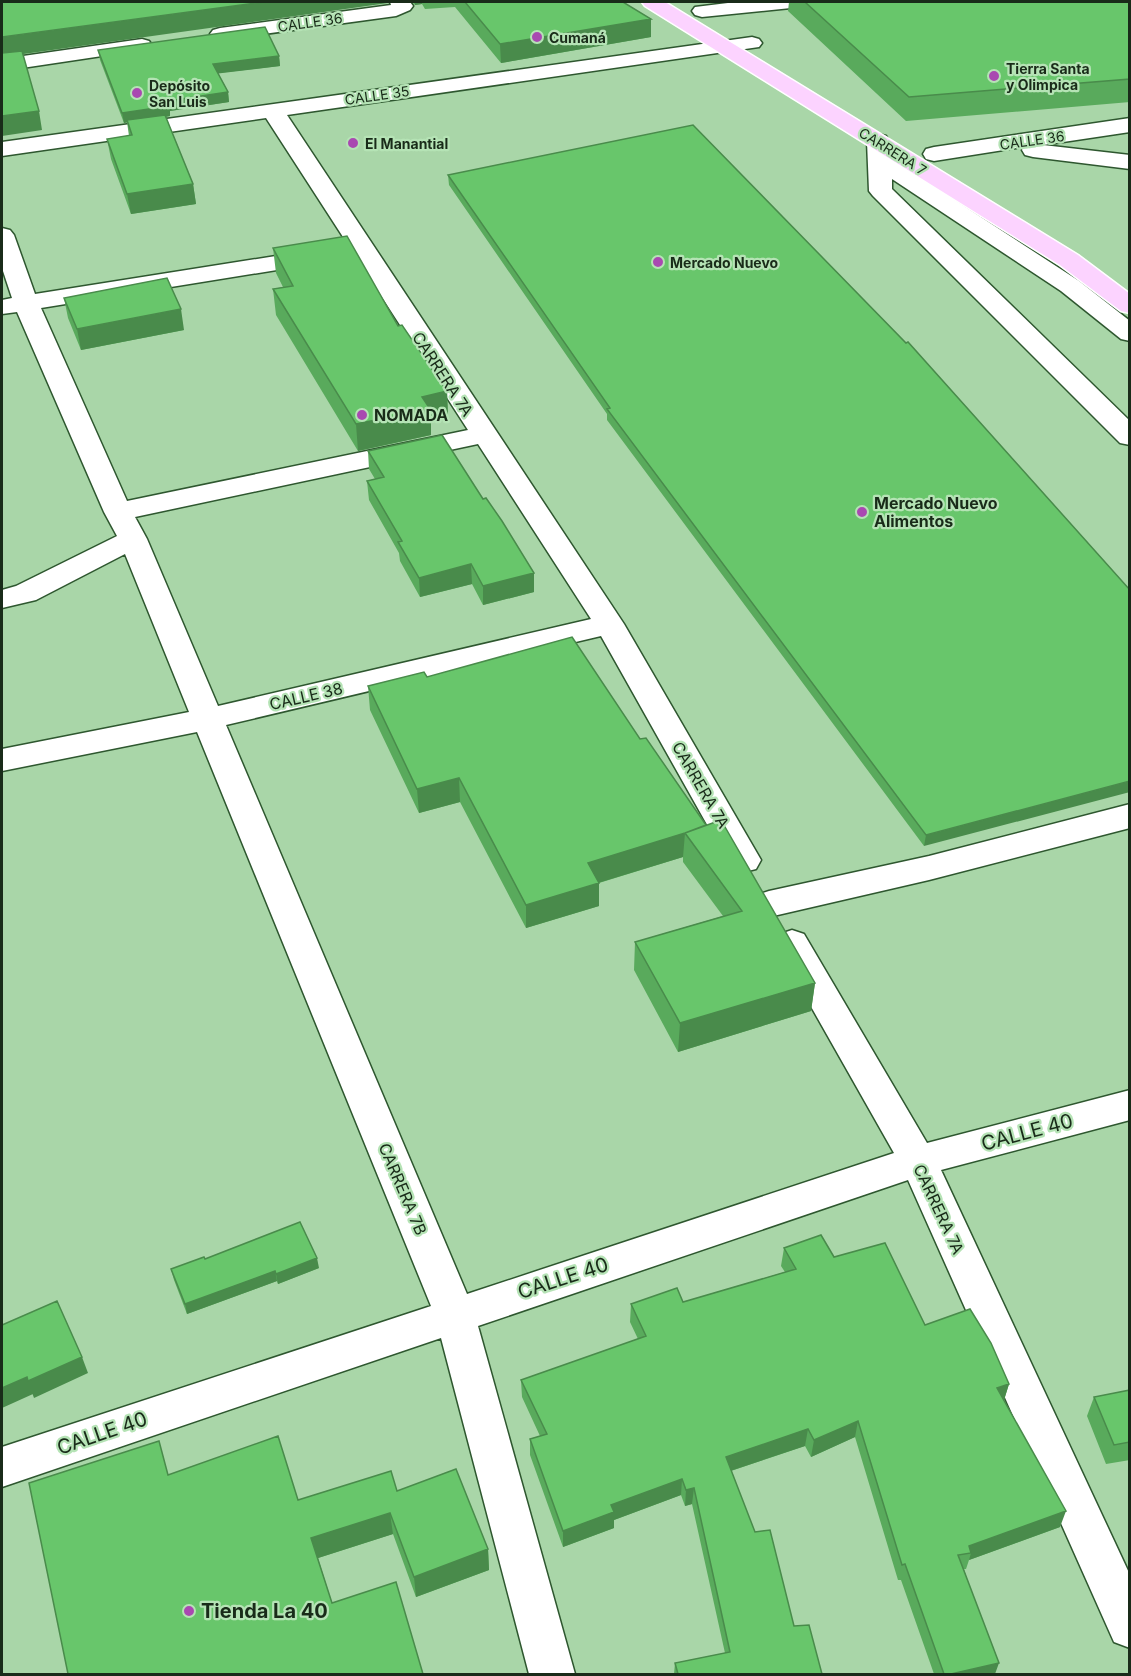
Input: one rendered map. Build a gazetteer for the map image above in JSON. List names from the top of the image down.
{
  "streets": {
    "main road": ["CARRERA 7"],
    "street": [
      "CALLE 36",
      "CALLE 35",
      "CARRERA 7A",
      "CALLE 38",
      "CALLE 40",
      "CARRERA 7B"
    ]
  },
  "crossings": [
    ["CALLE 36", "CARRERA 7"],
    ["CALLE 35", "CARRERA 7"],
    ["CALLE 35", "CARRERA 7A"],
    ["CARRERA 7A", "CALLE 38"],
    ["CARRERA 7A", "CALLE 40"],
    ["CALLE 38", "CARRERA 7B"],
    ["CALLE 40", "CARRERA 7B"]
  ],
  "places": [
    "Cumaná",
    "Tierra Santa y Olimpica",
    "Depósito San Luis",
    "El Manantial",
    "Mercado Nuevo",
    "NOMADA",
    "Mercado Nuevo Alimentos",
    "Tienda La 40"
  ]
}
